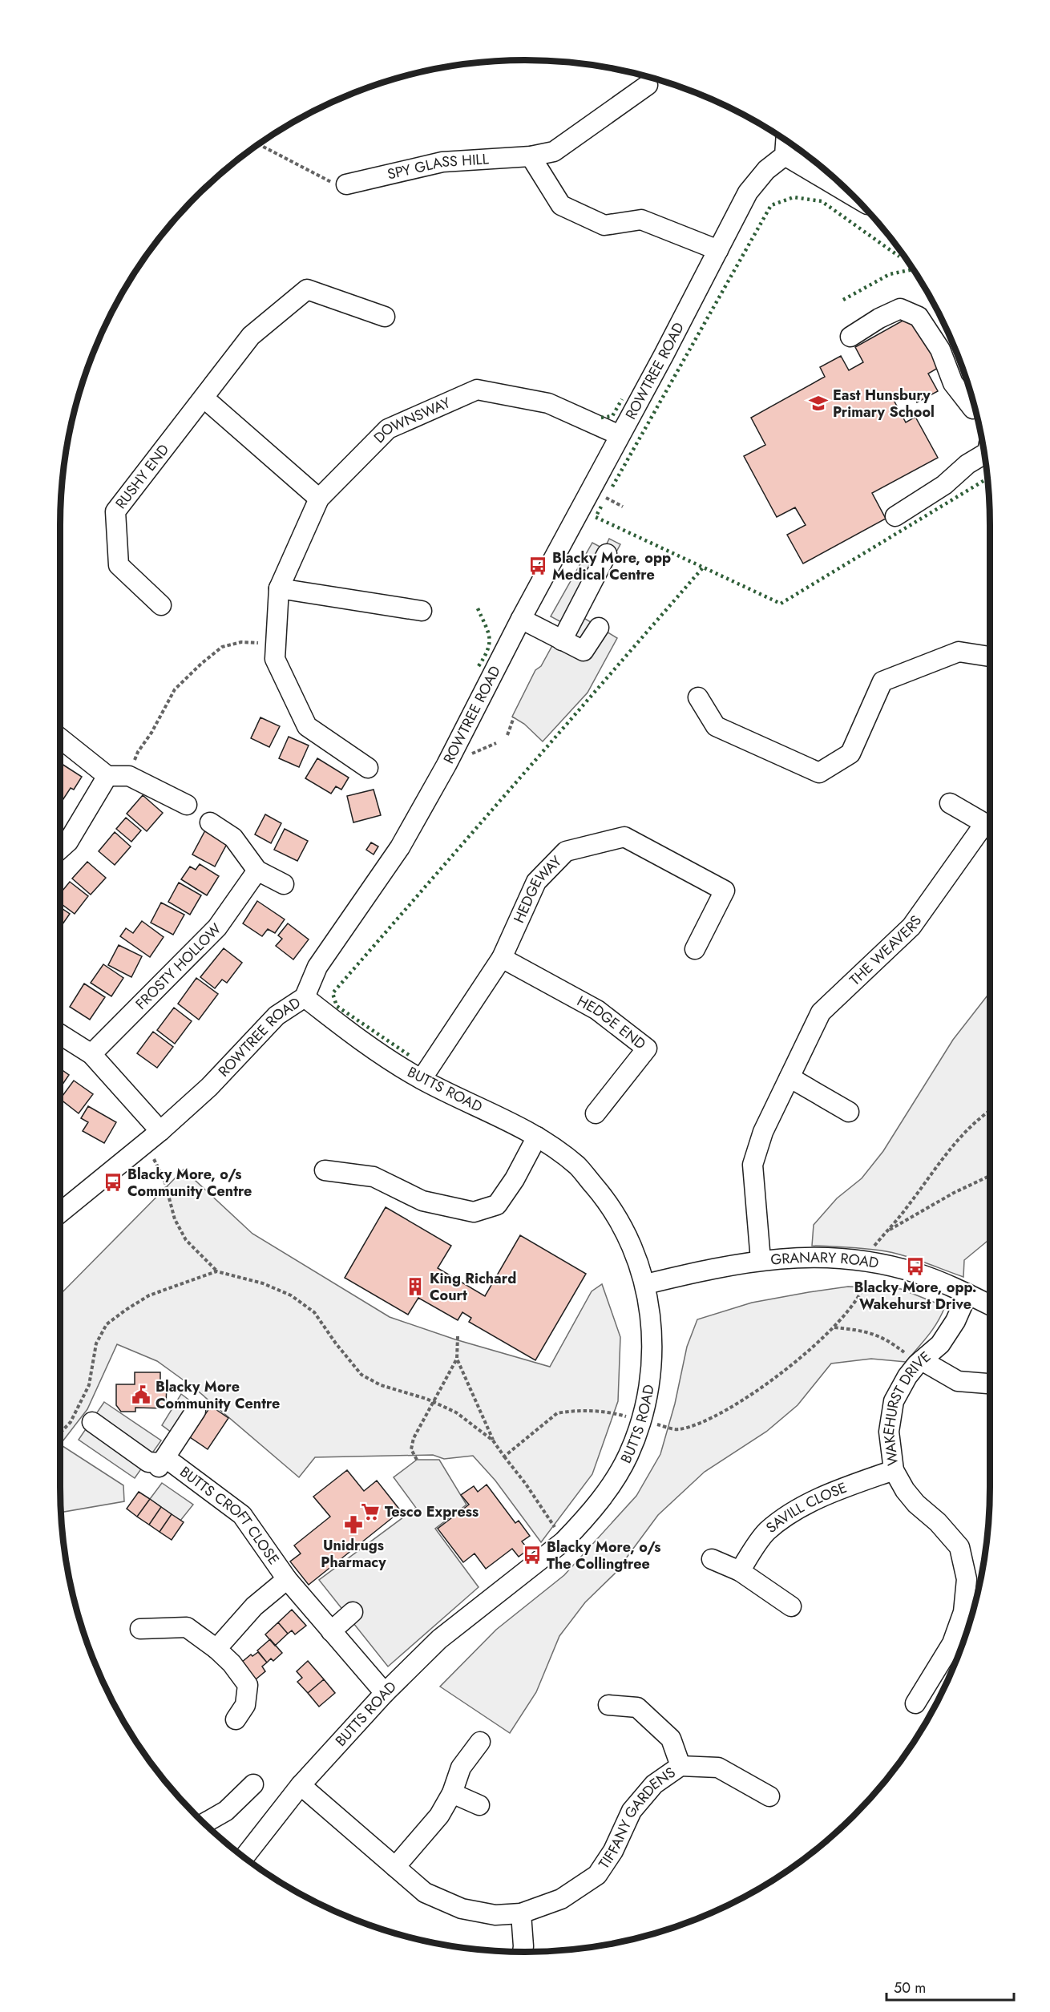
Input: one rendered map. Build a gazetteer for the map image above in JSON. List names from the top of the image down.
{
  "streets": {
    "street": [
      "SPY GLASS HILL",
      "ROWTREE ROAD",
      "DOWNSWAY",
      "RUSHY END",
      "HEDGEWAY",
      "THE WEAVERS",
      "FROSTY HOLLOW",
      "HEDGE END",
      "BUTTS ROAD",
      "GRANARY ROAD",
      "WAKEHURST DRIVE",
      "SAVILL CLOSE",
      "BUTTS CROFT CLOSE",
      "TIFFANY GARDENS"
    ]
  },
  "crossings": [
    ["ROWTREE ROAD", "DOWNSWAY"],
    ["ROWTREE ROAD", "BUTTS ROAD"],
    ["HEDGEWAY", "HEDGE END"],
    ["HEDGEWAY", "BUTTS ROAD"],
    ["THE WEAVERS", "GRANARY ROAD"],
    ["BUTTS ROAD", "GRANARY ROAD"],
    ["BUTTS ROAD", "BUTTS CROFT CLOSE"],
    ["BUTTS ROAD", "TIFFANY GARDENS"],
    ["GRANARY ROAD", "WAKEHURST DRIVE"],
    ["WAKEHURST DRIVE", "SAVILL CLOSE"]
  ],
  "places": {
    "school or university": ["East Hunsbury Primary School"],
    "bus stop": [
      "Blacky More, opp Medical Centre",
      "Blacky More, o/s Community Centre",
      "Blacky More, opp. Wakehurst Drive",
      "Blacky More, o/s The Collingtree"
    ],
    "building": ["King Richard Court"],
    "public building": ["Blacky More Community Centre"],
    "supermarket": ["Tesco Express"],
    "pharmacy": ["Unidrugs Pharmacy"]
  },
  "scale_bar": "50 m"
}
